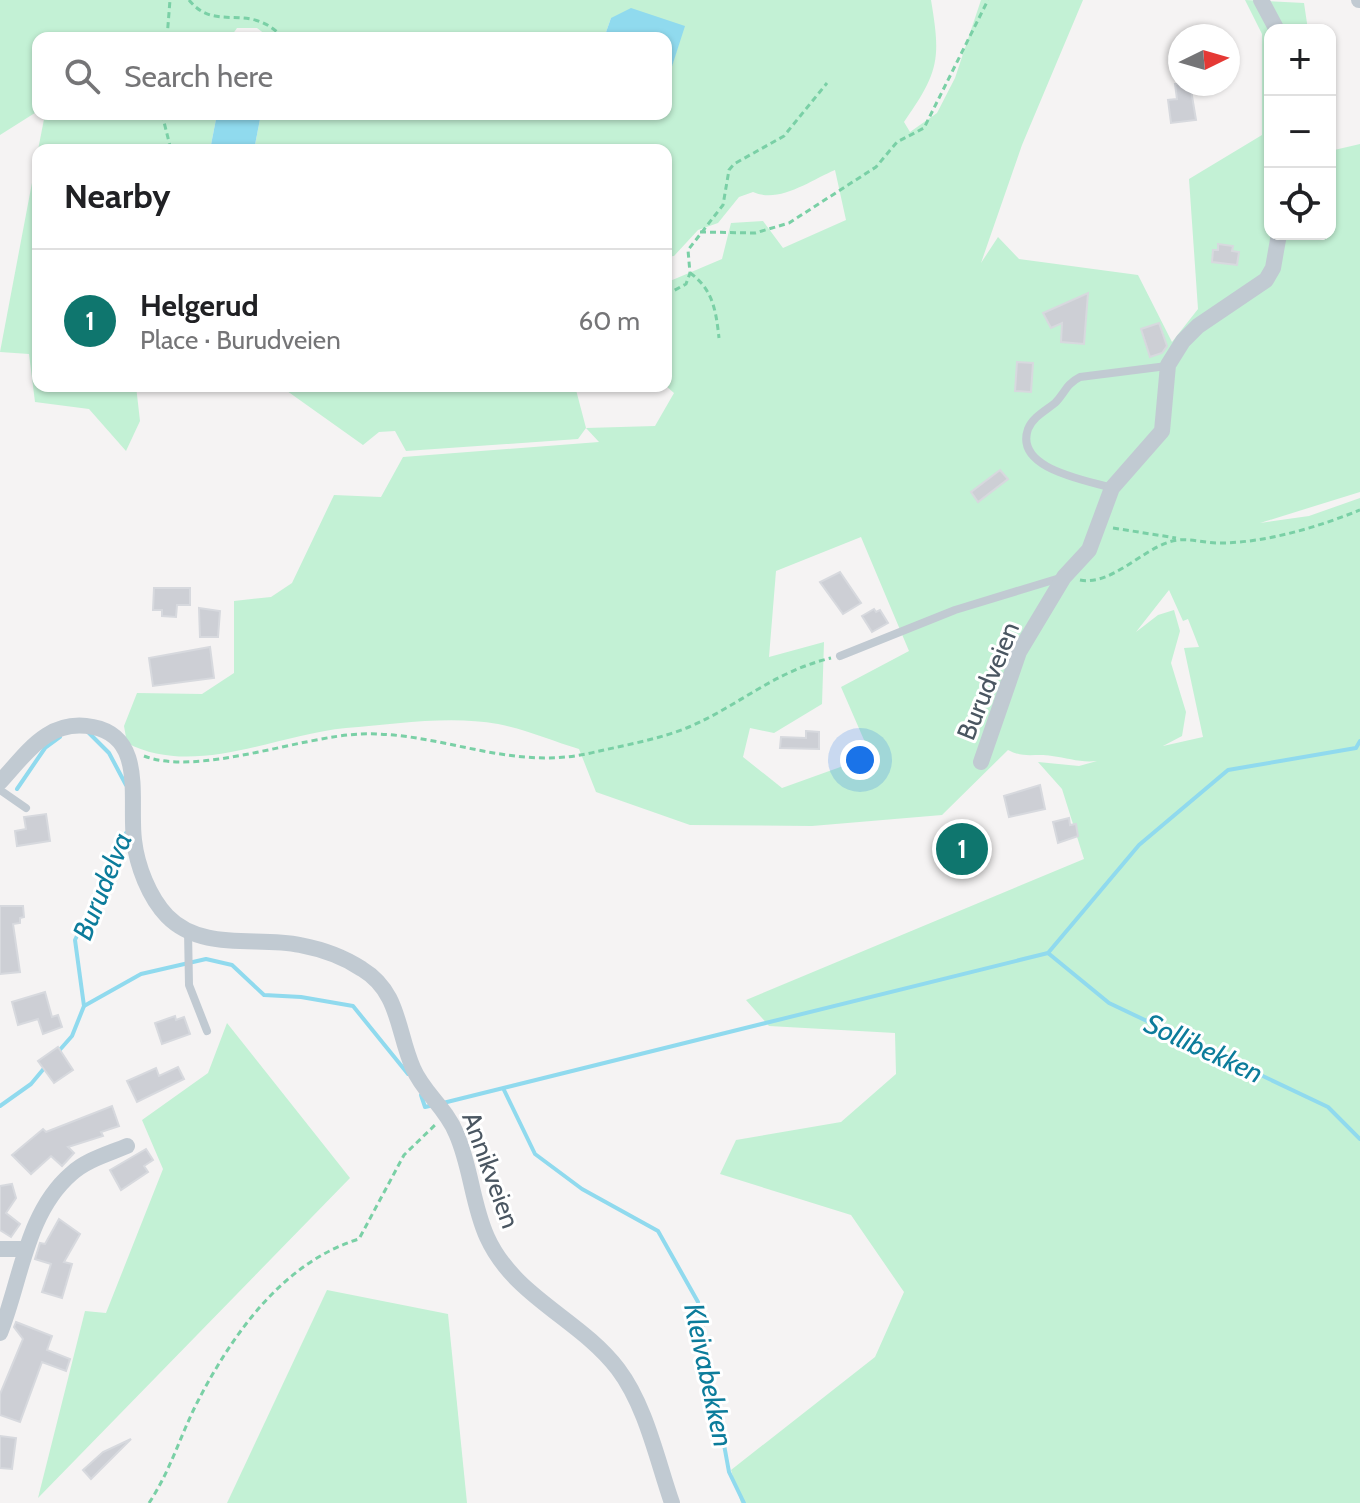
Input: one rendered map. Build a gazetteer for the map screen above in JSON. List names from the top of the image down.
{
  "streets": {
    "street": ["Burudveien", "Annikveien"]
  },
  "water": ["Burudelva", "Sollibekken", "Kleivabekken"],
  "north": "right",
  "page": {
    "map_buttons": ["+", "−"],
    "search": "Search here",
    "heading": "Nearby",
    "list": [
      {
        "mark": "1",
        "name": "Helgerud",
        "note": "Place · Burudveien",
        "value": "60 m"
      }
    ],
    "pins": "1"
  }
}
